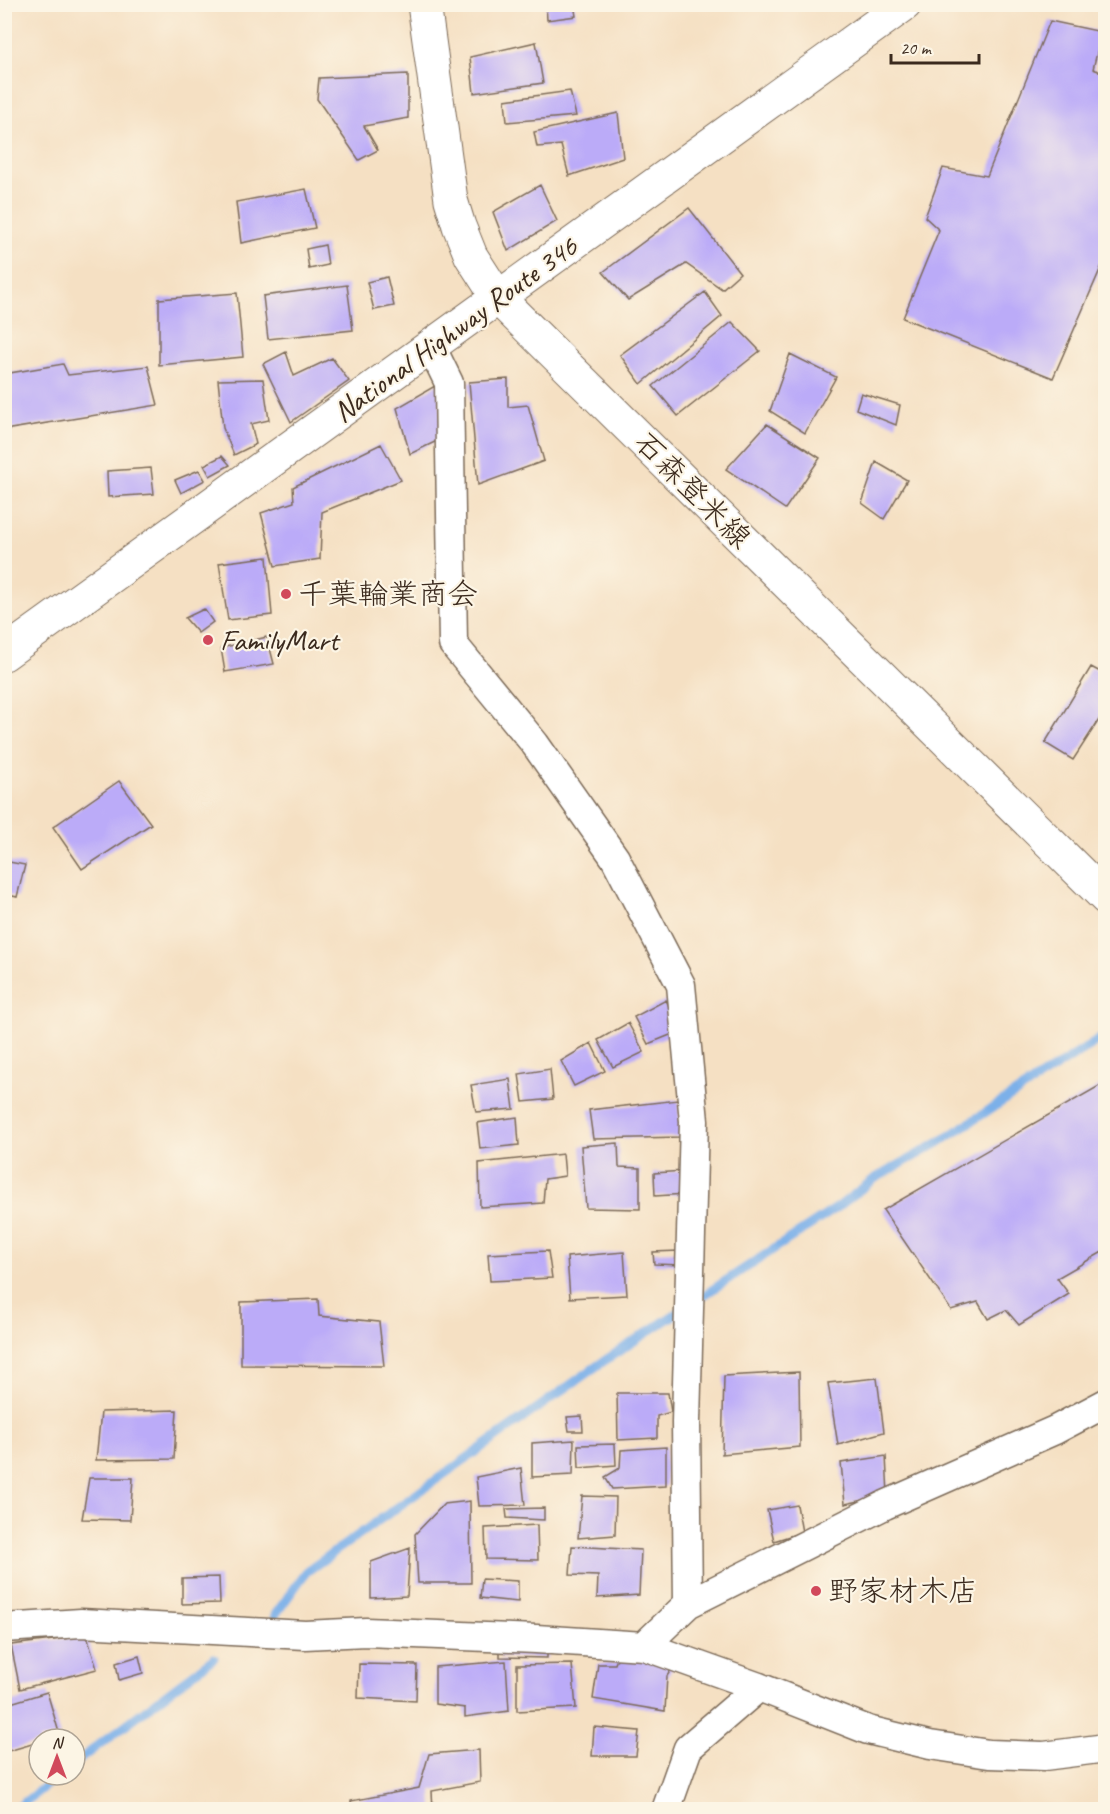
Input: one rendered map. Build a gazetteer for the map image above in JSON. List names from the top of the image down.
{
  "streets": {
    "main road": ["National Highway Route 346", "石森登米線"]
  },
  "crossings": [
    ["National Highway Route 346", "石森登米線"]
  ],
  "places": ["千葉輪業商会", "FamilyMart", "野家材木店"],
  "scale_bar": "20 m",
  "north": "top"
}
